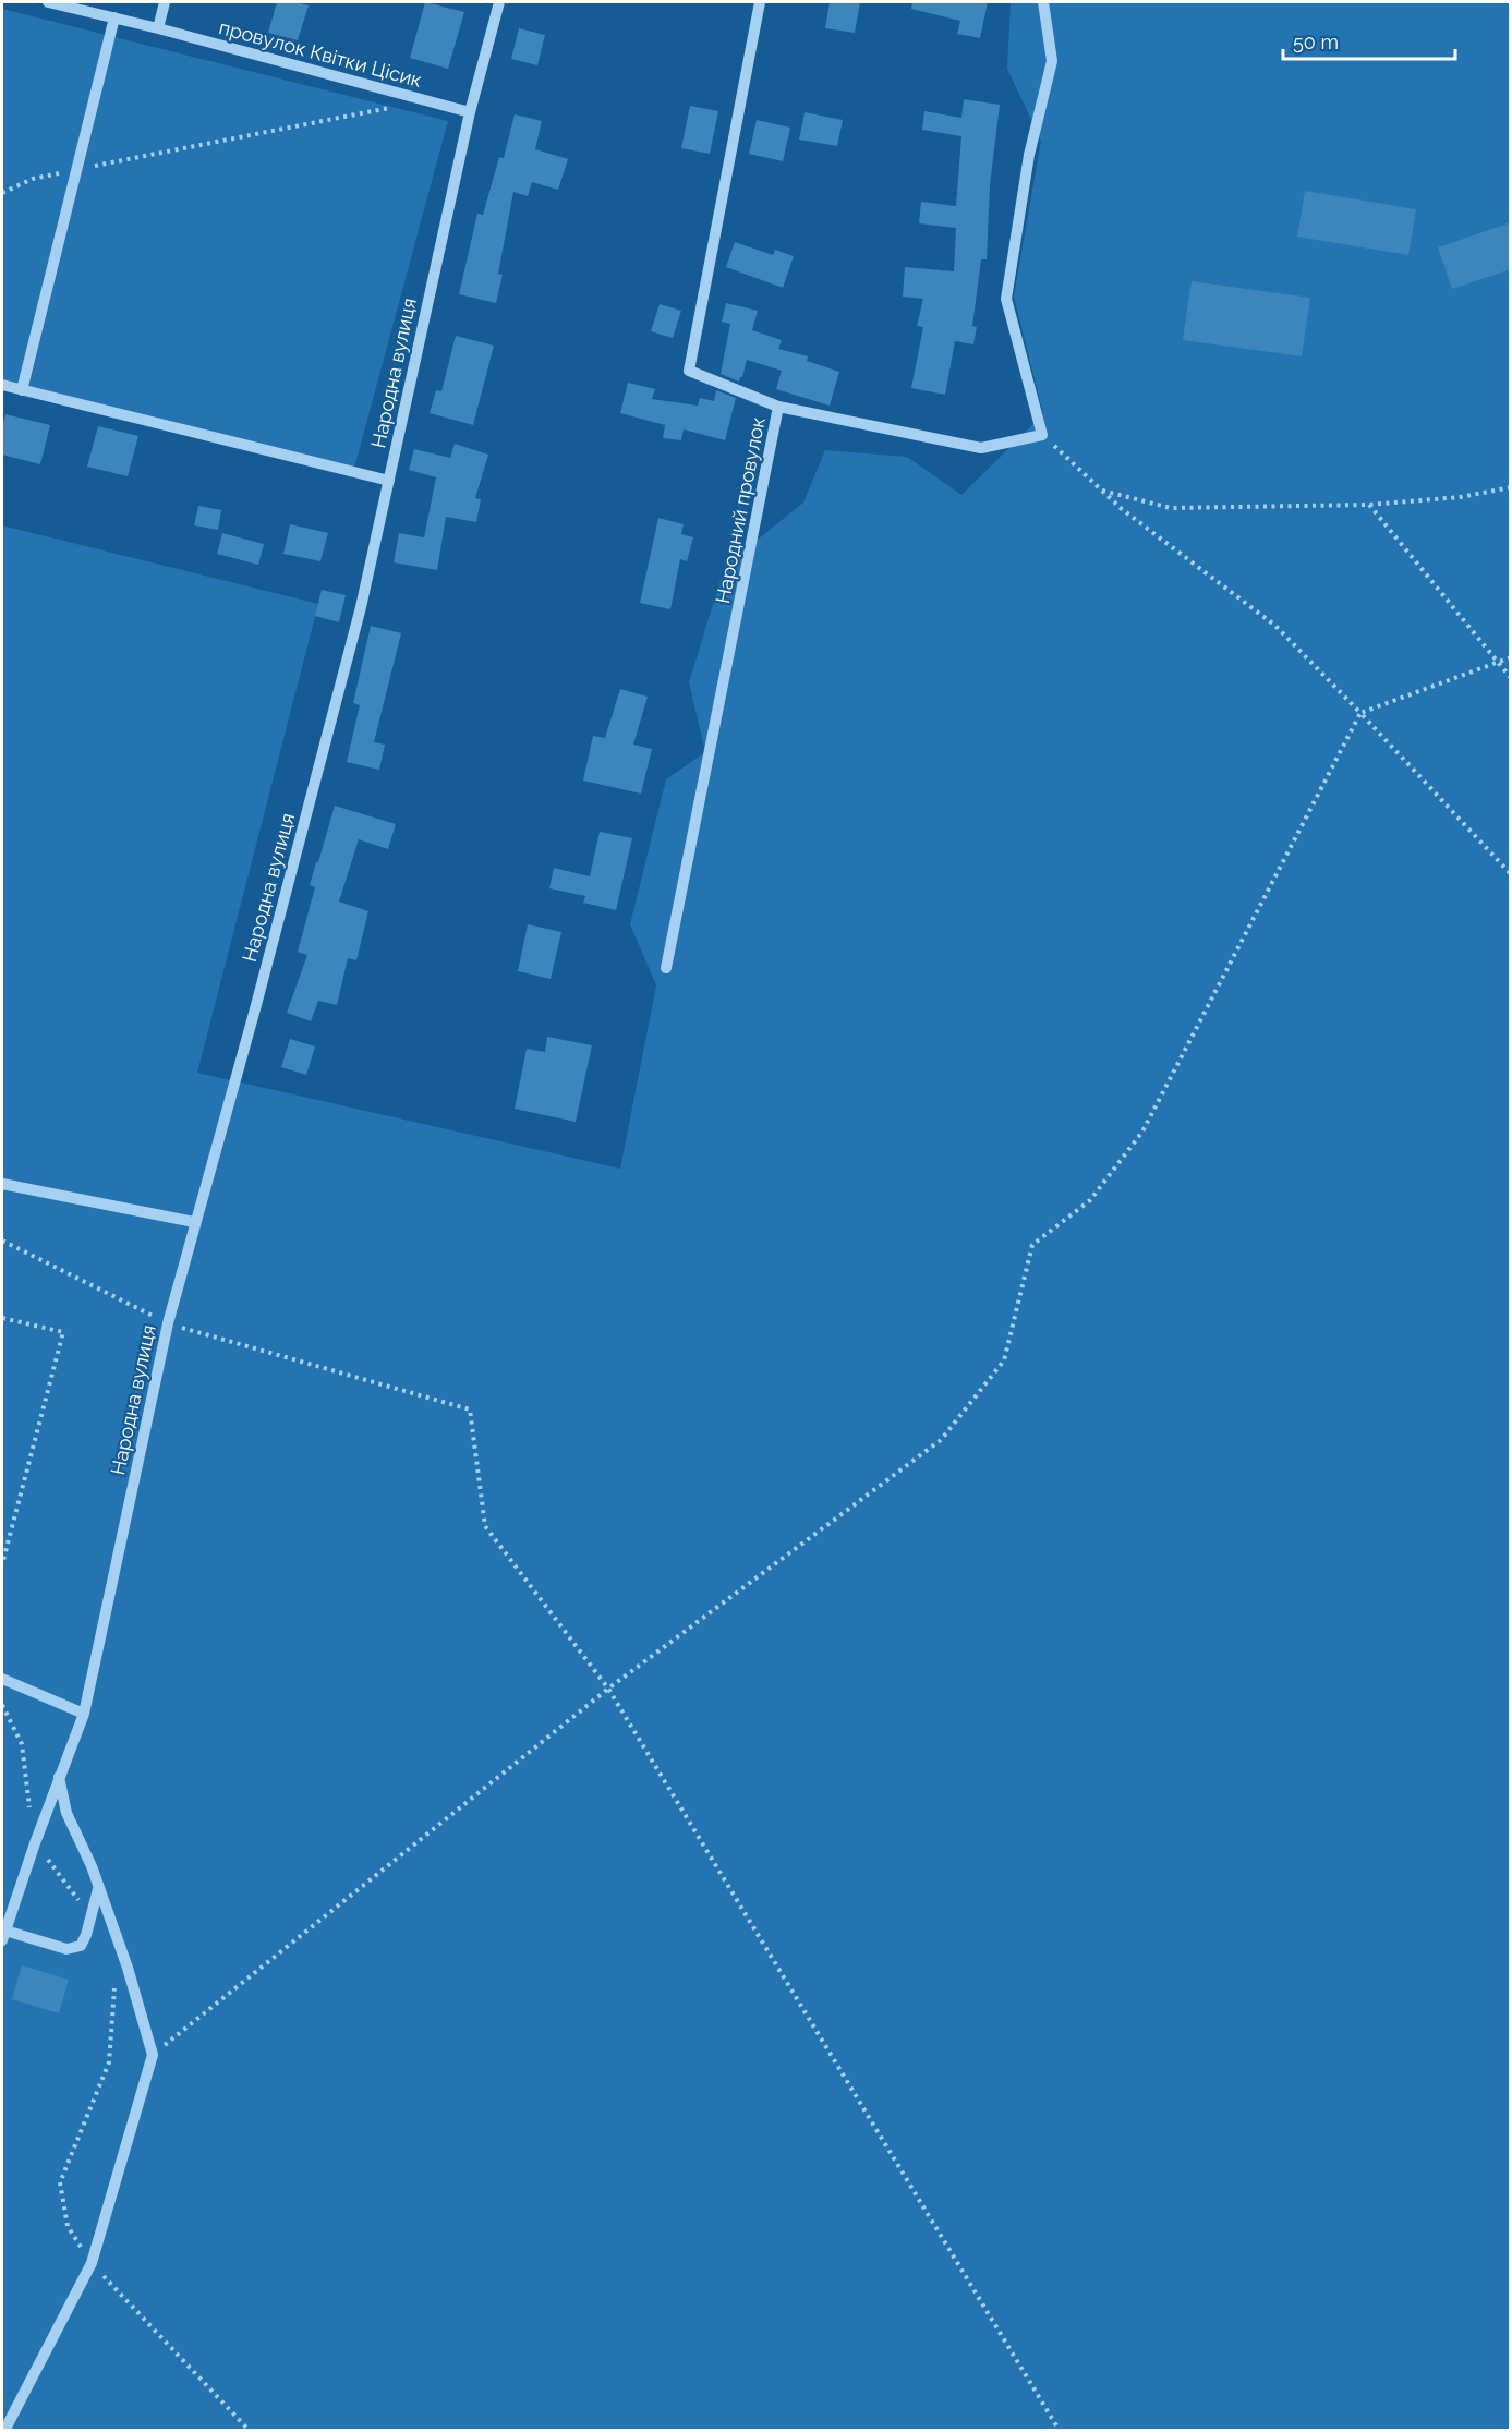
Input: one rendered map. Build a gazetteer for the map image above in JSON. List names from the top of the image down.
{
  "streets": {
    "street": ["провулок Квітки Цісик", "Народна вулиця", "Народний провулок"]
  },
  "crossings": [
    ["провулок Квітки Цісик", "Народна вулиця"]
  ],
  "scale_bar": "50 m"
}
